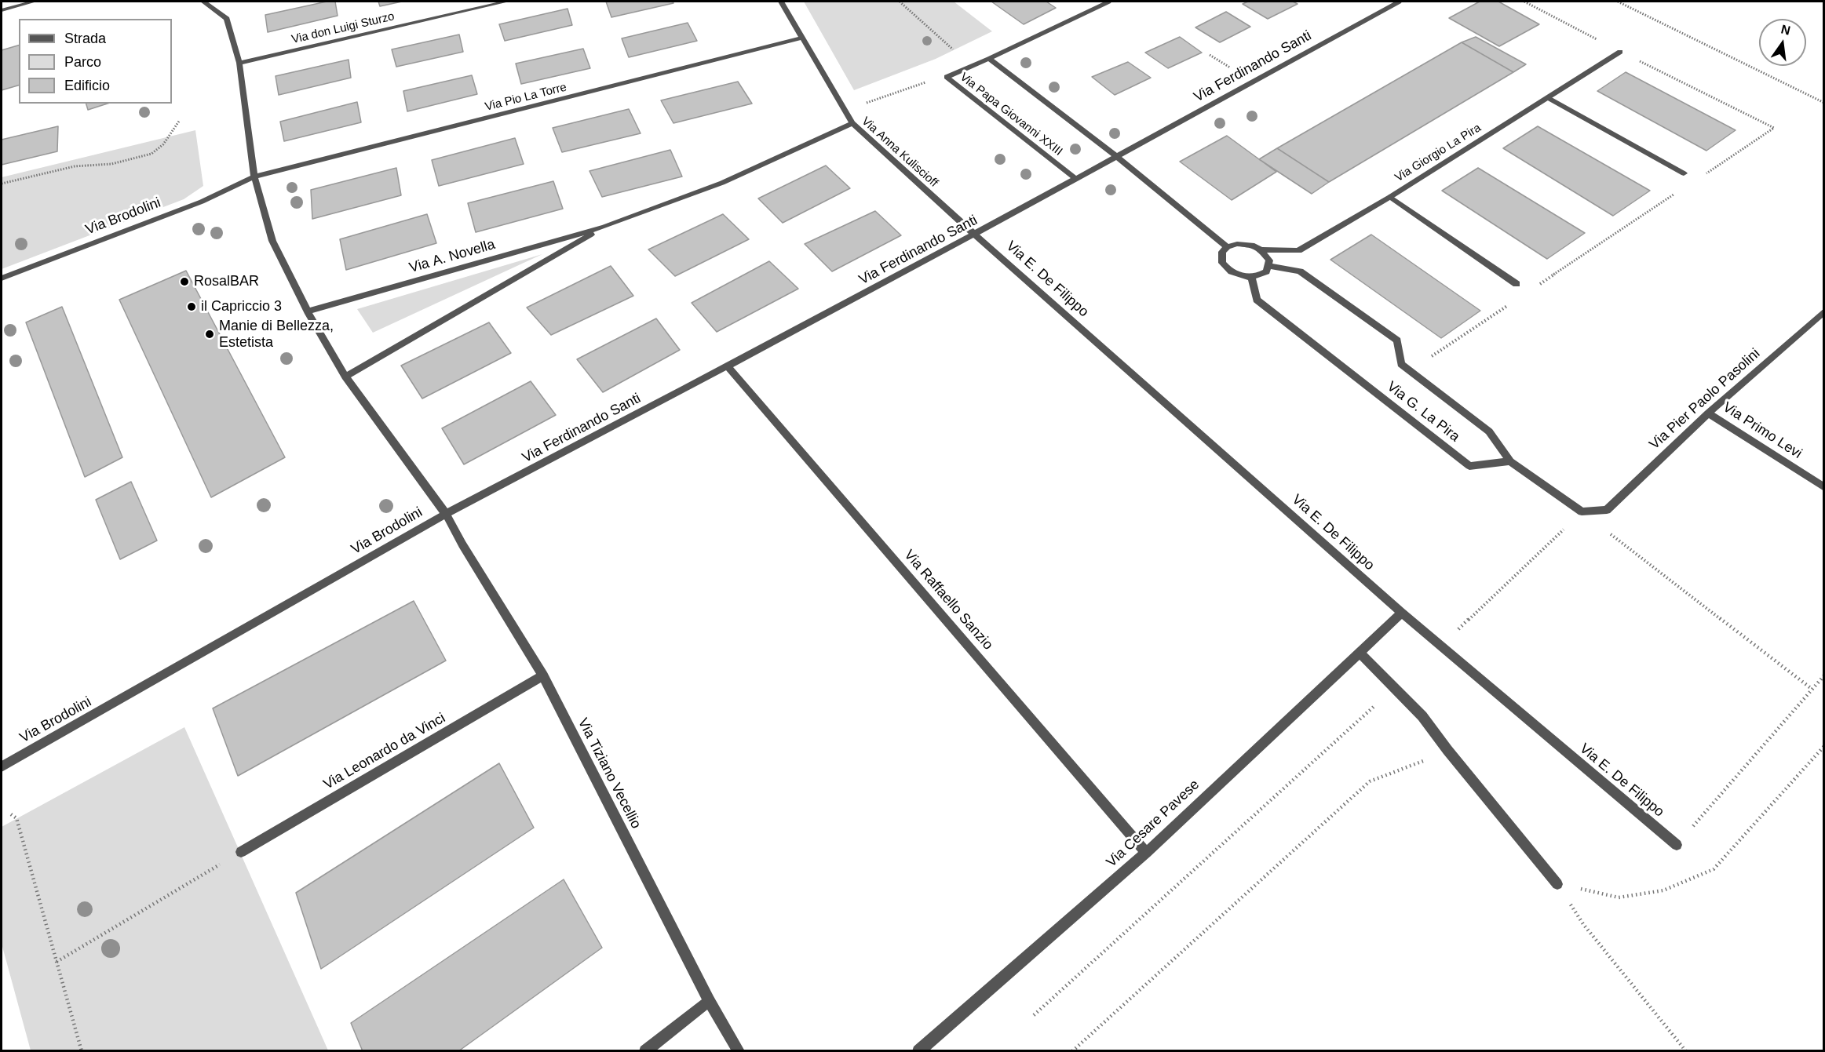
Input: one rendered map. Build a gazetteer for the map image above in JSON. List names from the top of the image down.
{
  "streets": {
    "street": [
      "Via don Luigi Sturzo",
      "Via Ferdinando Santi",
      "Via Pio La Torre",
      "Via Papa Giovanni XXIII",
      "Via Anna Kuliscioff",
      "Via Giorgio La Pira",
      "Via Brodolini",
      "Via A. Novella",
      "Via E. De Filippo",
      "Via Pier Paolo Pasolini",
      "Via G. La Pira",
      "Via Primo Levi",
      "Via Raffaello Sanzio",
      "Via Leonardo da Vinci",
      "Via Tiziano Vecellio",
      "Via Cesare Pavese"
    ]
  },
  "crossings": [
    ["Via don Luigi Sturzo", "Via Brodolini"],
    ["Via Ferdinando Santi", "Via Papa Giovanni XXIII"],
    ["Via Ferdinando Santi", "Via Anna Kuliscioff"],
    ["Via Ferdinando Santi", "Via Brodolini"],
    ["Via Ferdinando Santi", "Via E. De Filippo"],
    ["Via Ferdinando Santi", "Via Raffaello Sanzio"],
    ["Via Ferdinando Santi", "Via Tiziano Vecellio"],
    ["Via Pio La Torre", "Via Anna Kuliscioff"],
    ["Via Pio La Torre", "Via Brodolini"],
    ["Via Anna Kuliscioff", "Via A. Novella"],
    ["Via Anna Kuliscioff", "Via E. De Filippo"],
    ["Via Giorgio La Pira", "Via G. La Pira"],
    ["Via Brodolini", "Via A. Novella"],
    ["Via Brodolini", "Via Tiziano Vecellio"],
    ["Via E. De Filippo", "Via Cesare Pavese"],
    ["Via Pier Paolo Pasolini", "Via Primo Levi"],
    ["Via Raffaello Sanzio", "Via Cesare Pavese"],
    ["Via Leonardo da Vinci", "Via Tiziano Vecellio"]
  ],
  "places": ["RosalBAR", "il Capriccio 3", "Manie di Bellezza, Estetista"],
  "legend": ["Strada", "Parco", "Edificio"],
  "north": "top"
}
